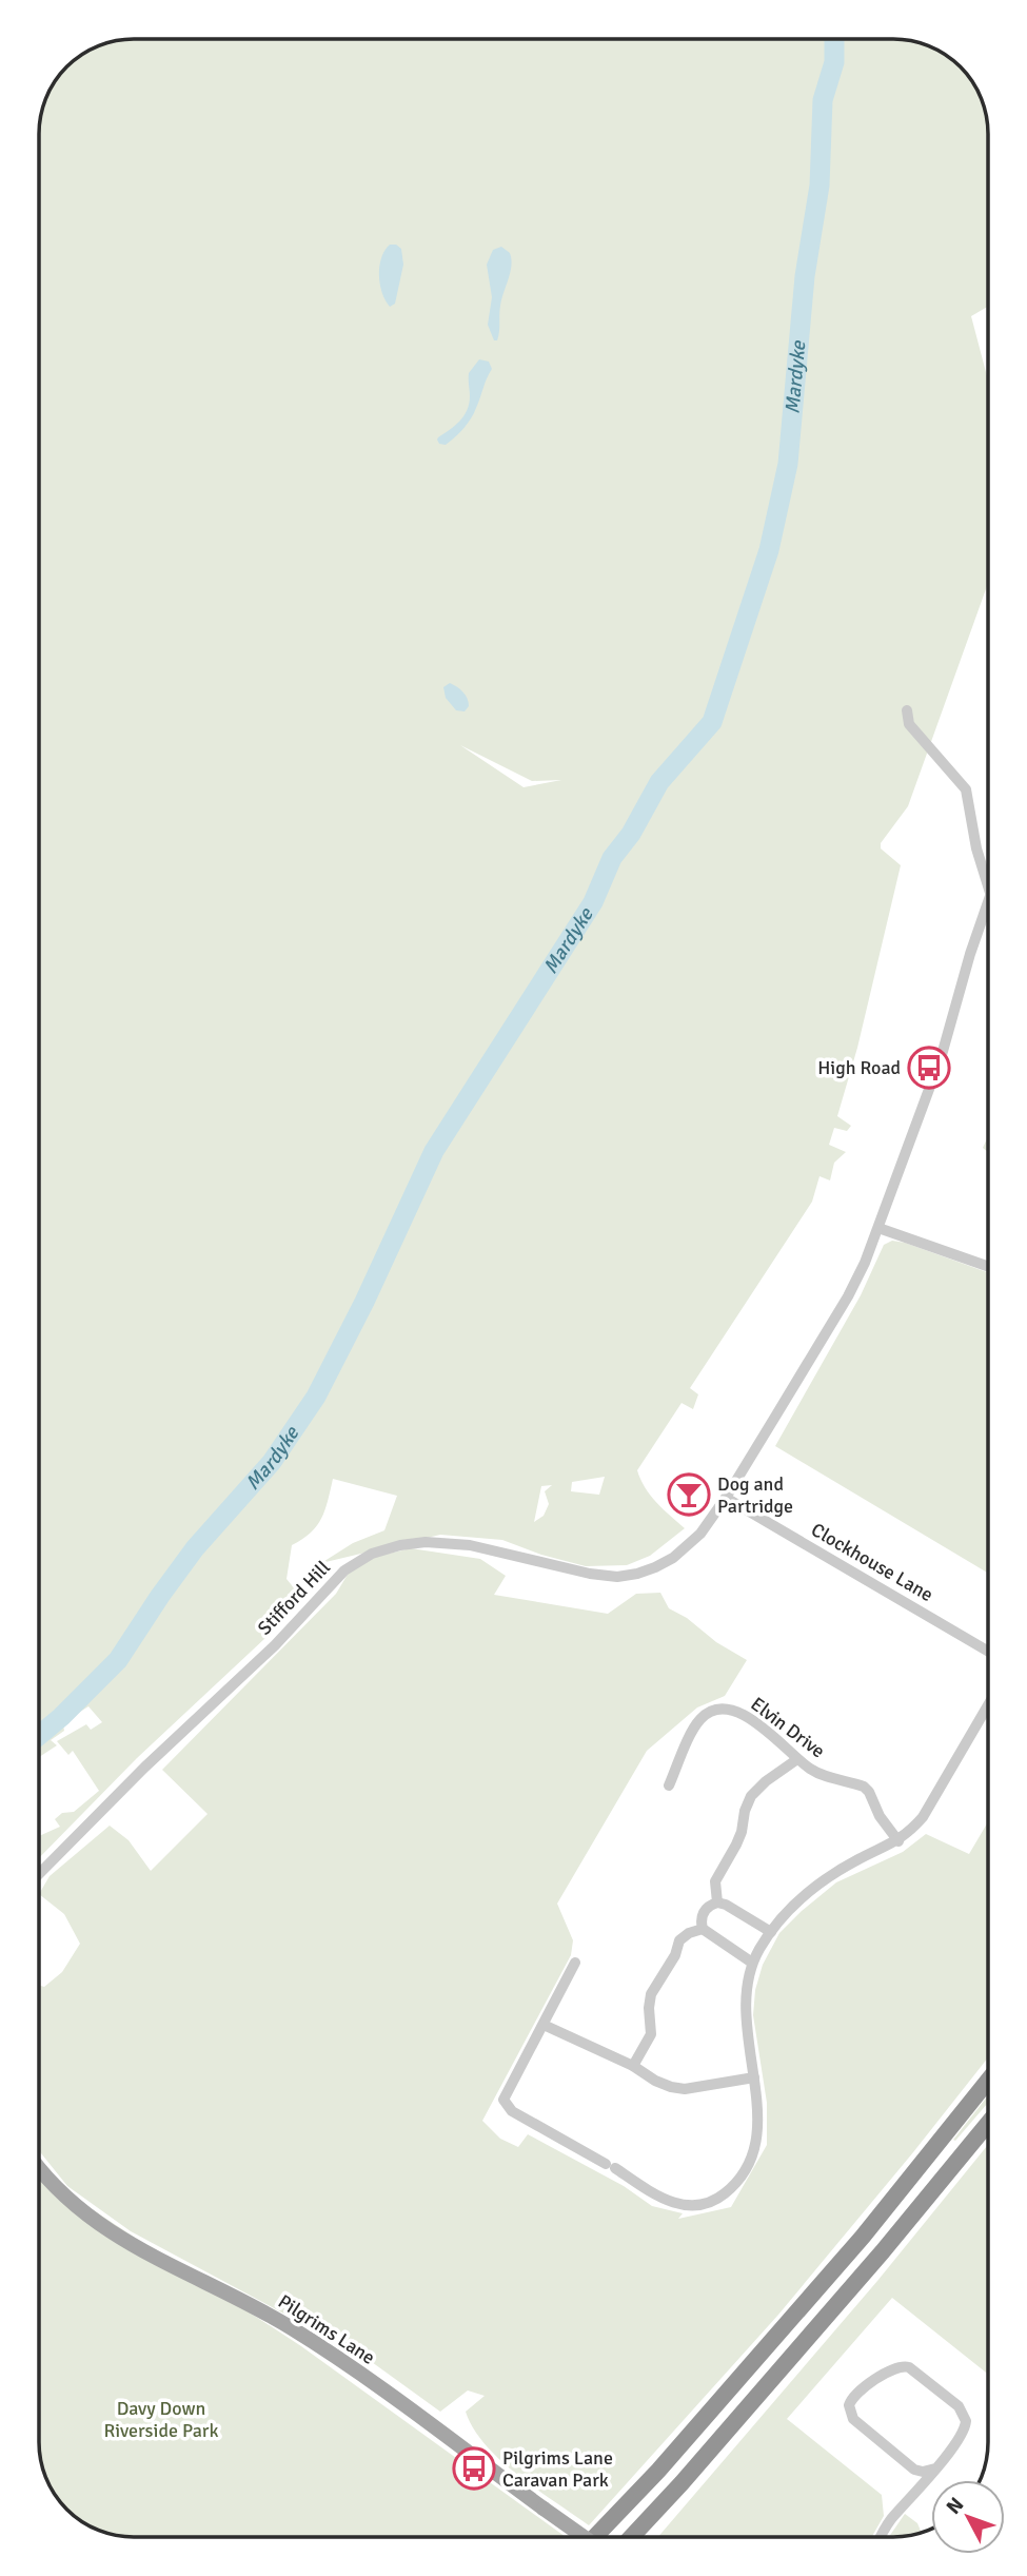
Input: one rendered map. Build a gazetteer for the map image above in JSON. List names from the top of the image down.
{
  "streets": {
    "main road": ["Pilgrims Lane"],
    "street": ["Clockhouse Lane", "Stifford Hill", "Elvin Drive"]
  },
  "crossings": [
    ["Clockhouse Lane", "Stifford Hill"]
  ],
  "water": ["Mardyke"],
  "parks": ["Davy Down Riverside Park"],
  "places": {
    "bus stop": ["High Road", "Pilgrims Lane Caravan Park"],
    "bar": ["Dog and Partridge"]
  },
  "north": "top left"
}
